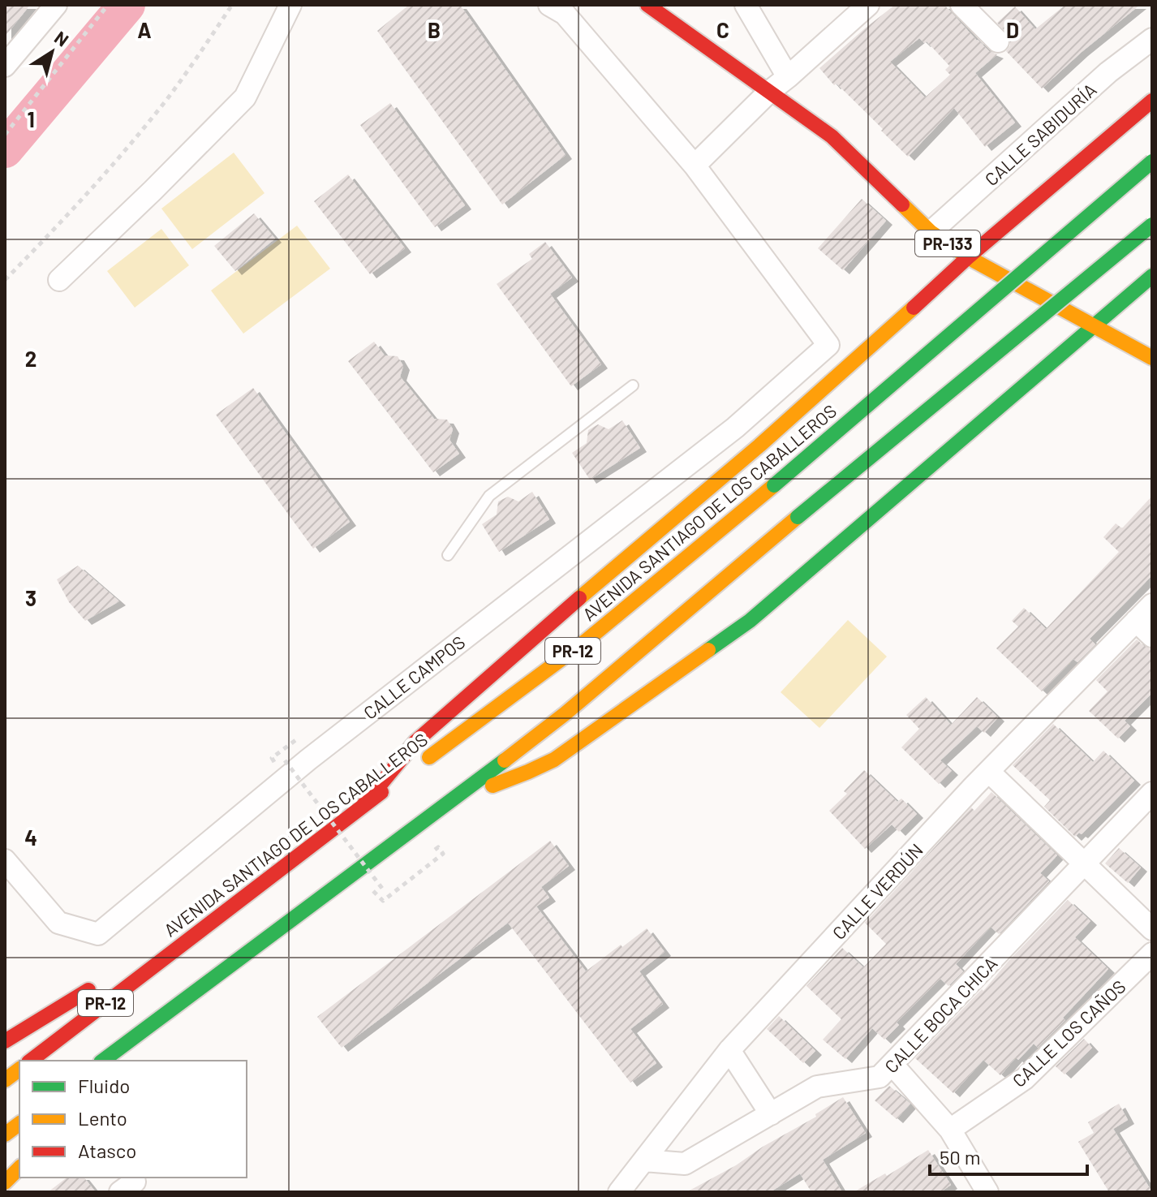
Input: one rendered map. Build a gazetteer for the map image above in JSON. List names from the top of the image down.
{
  "streets": {
    "main road": ["PR-133", "AVENIDA SANTIAGO DE LOS CABALLEROS", "PR-12"],
    "street": [
      "CALLE SABIDURÍA",
      "CALLE CAMPOS",
      "CALLE VERDÚN",
      "CALLE BOCA CHICA",
      "CALLE LOS CAÑOS"
    ]
  },
  "crossings": [
    ["CALLE SABIDURÍA", "PR-133"],
    ["CALLE VERDÚN", "CALLE BOCA CHICA"]
  ],
  "legend": ["Fluido", "Lento", "Atasco"],
  "scale_bar": "50 m",
  "north": "top right",
  "grid": {
    "columns": [
      "A",
      "B",
      "C",
      "D"
    ],
    "rows": [
      "1",
      "2",
      "3",
      "4"
    ]
  }
}
